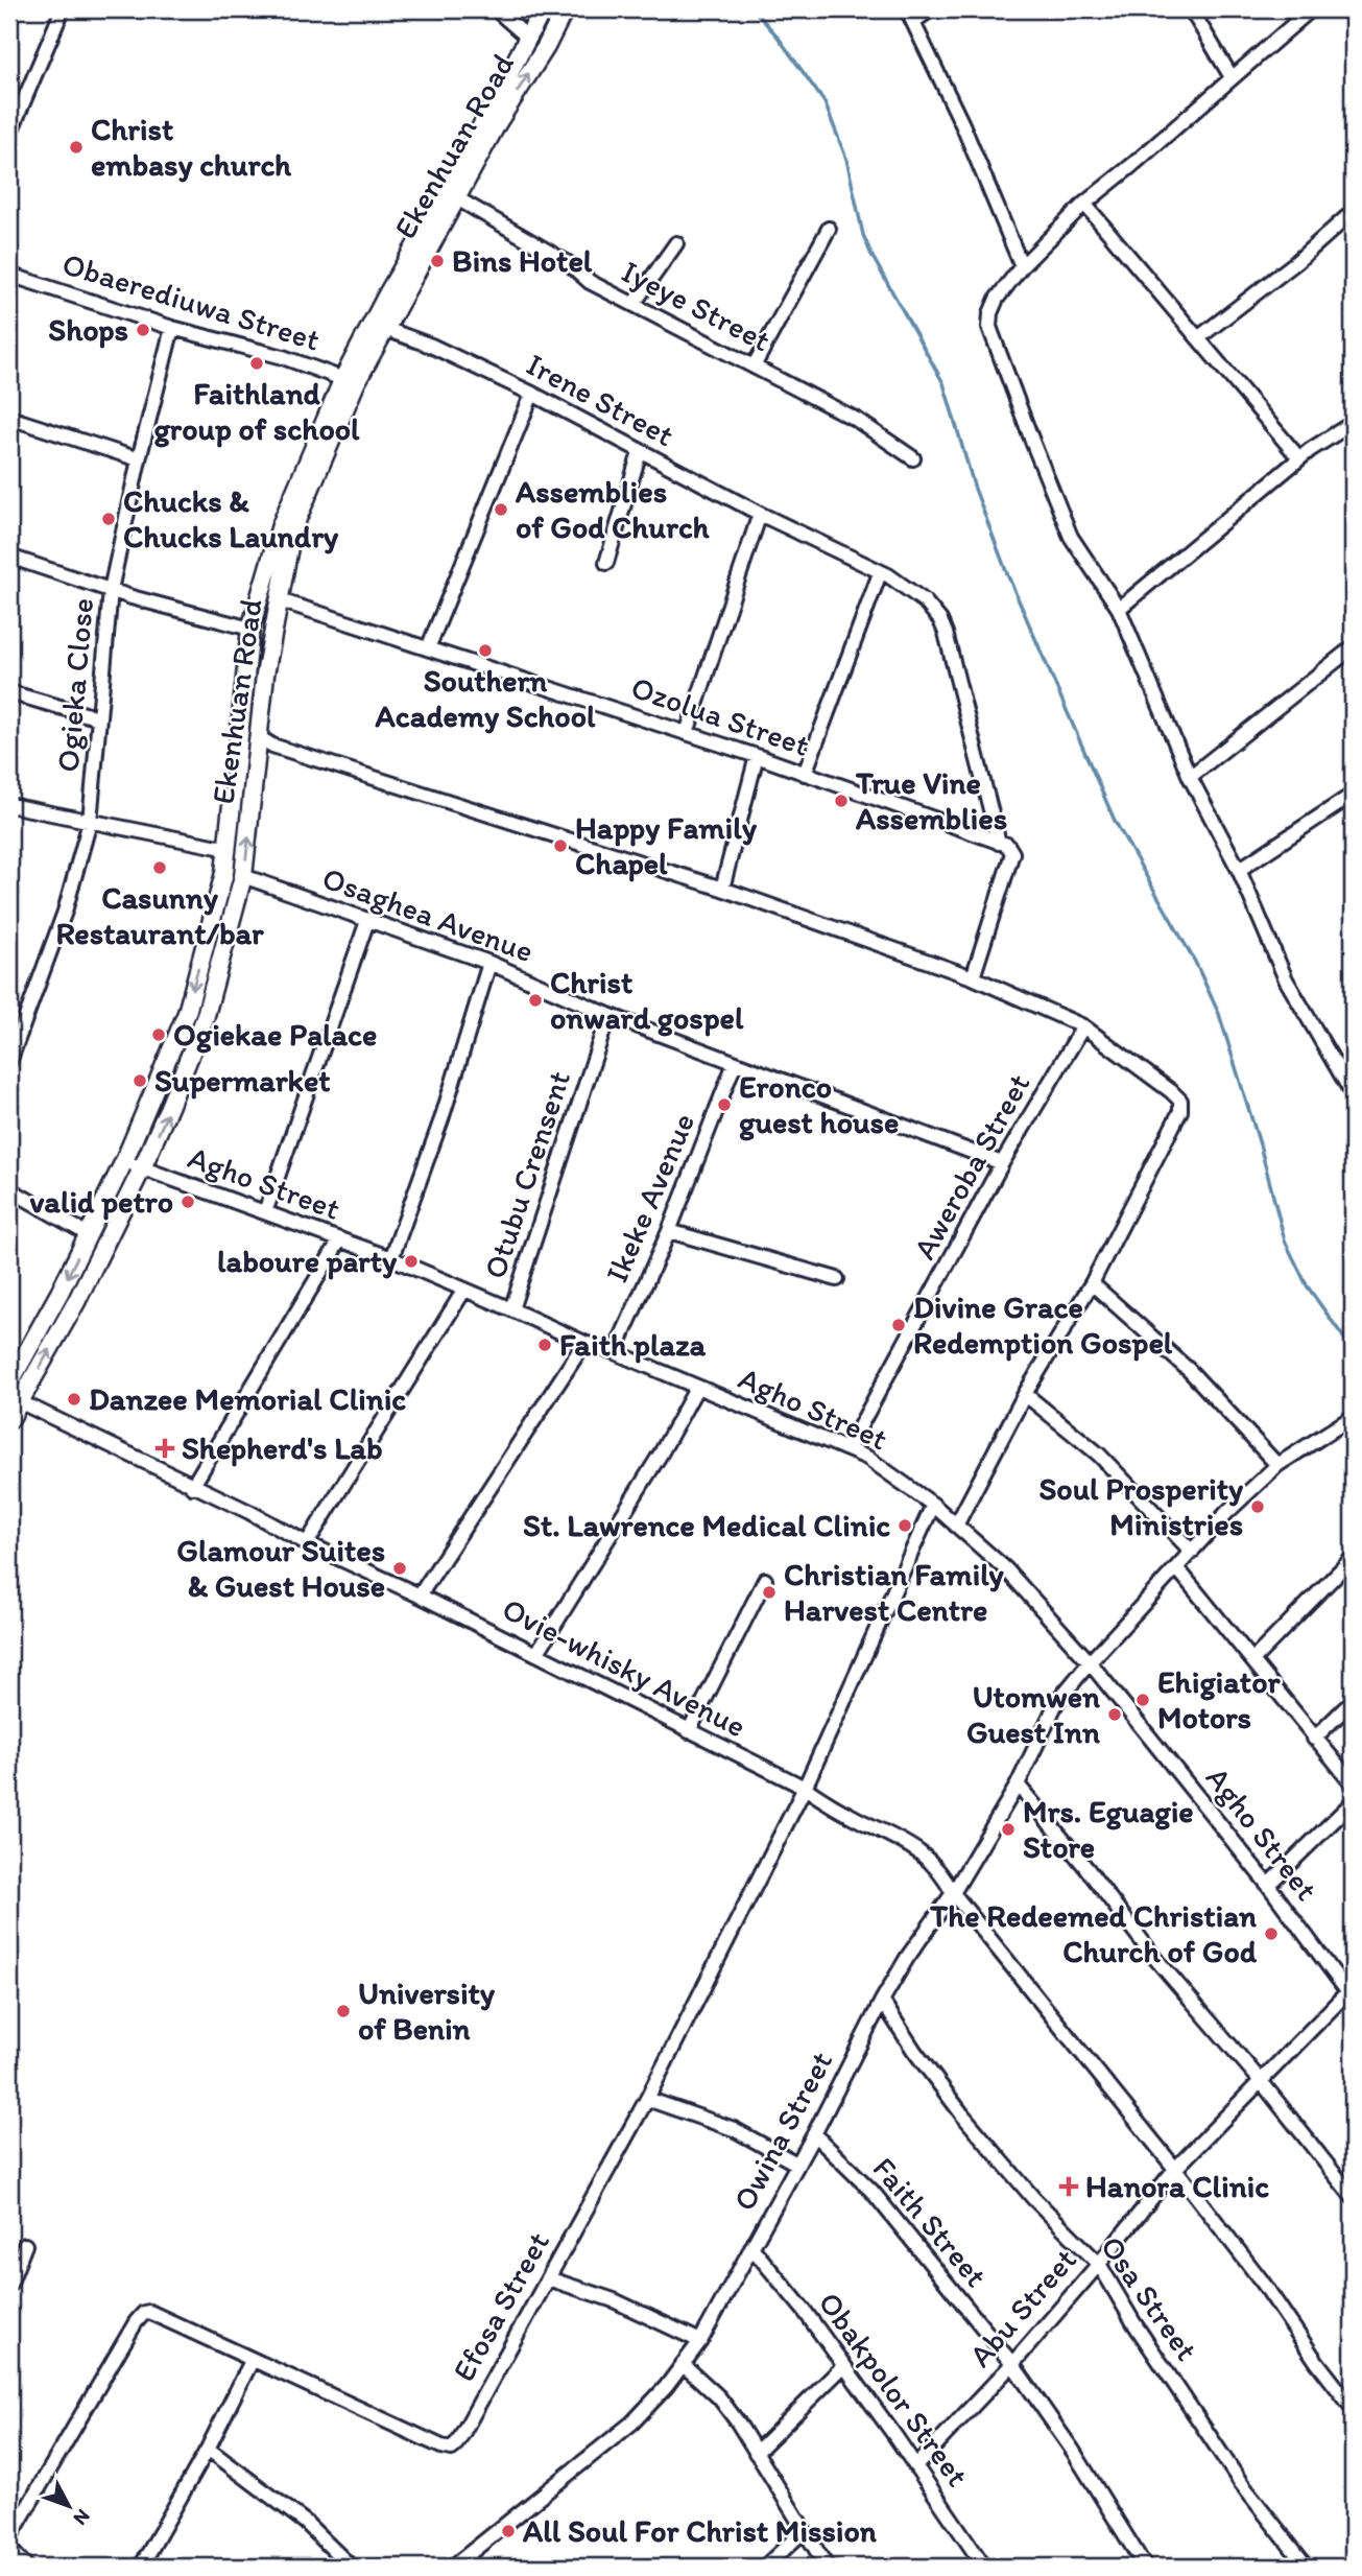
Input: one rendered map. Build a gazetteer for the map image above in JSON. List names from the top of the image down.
{
  "streets": {
    "main road": ["Ekenhuan Road"],
    "street": [
      "Obaerediuwa Street",
      "Iyeye Street",
      "Irene Street",
      "Ogieka Close",
      "Ozolua Street",
      "Osaghea Avenue",
      "Aweroba Street",
      "Otubu Crensent",
      "Agho Street",
      "Ikeke Avenue",
      "Ovie-whisky Avenue",
      "Owina Street",
      "Faith Street",
      "Osa Street",
      "Efosa Street",
      "Abu Street",
      "Obakpolor Street"
    ]
  },
  "crossings": [
    ["Ekenhuan Road", "Obaerediuwa Street"],
    ["Ekenhuan Road", "Iyeye Street"],
    ["Ekenhuan Road", "Irene Street"],
    ["Ekenhuan Road", "Ozolua Street"],
    ["Ekenhuan Road", "Osaghea Avenue"],
    ["Ekenhuan Road", "Agho Street"],
    ["Ekenhuan Road", "Ovie-whisky Avenue"],
    ["Obaerediuwa Street", "Ogieka Close"],
    ["Irene Street", "Ozolua Street"],
    ["Osaghea Avenue", "Aweroba Street"],
    ["Osaghea Avenue", "Otubu Crensent"],
    ["Osaghea Avenue", "Ikeke Avenue"],
    ["Aweroba Street", "Agho Street"],
    ["Otubu Crensent", "Agho Street"],
    ["Agho Street", "Ikeke Avenue"],
    ["Agho Street", "Owina Street"],
    ["Agho Street", "Efosa Street"],
    ["Agho Street", "Abu Street"],
    ["Ovie-whisky Avenue", "Owina Street"],
    ["Ovie-whisky Avenue", "Efosa Street"],
    ["Ovie-whisky Avenue", "Abu Street"],
    ["Owina Street", "Faith Street"],
    ["Owina Street", "Osa Street"],
    ["Owina Street", "Obakpolor Street"],
    ["Faith Street", "Abu Street"],
    ["Osa Street", "Abu Street"],
    ["Abu Street", "Obakpolor Street"]
  ],
  "places": {
    "other": [
      "Christ embasy church",
      "Bins Hotel",
      "Shops",
      "Faithland group of school",
      "Assemblies of God Church",
      "Chucks & Chucks Laundry",
      "Southern Academy School",
      "True Vine Assemblies",
      "Happy Family Chapel",
      "Casunny Restaurant/bar",
      "Christ onward gospel",
      "Ogiekae Palace",
      "Supermarket",
      "Eronco guest house",
      "valid petro",
      "laboure party",
      "Divine Grace Redemption Gospel",
      "Faith plaza",
      "Danzee Memorial Clinic",
      "Soul Prosperity Ministries",
      "St. Lawrence Medical Clinic",
      "Glamour Suites & Guest House",
      "Christian Family Harvest Centre",
      "Ehigiator Motors",
      "Utomwen Guest Inn",
      "Mrs. Eguagie Store",
      "The Redeemed Christian Church of God",
      "University of Benin",
      "All Soul For Christ Mission"
    ],
    "health": ["Shepherd's Lab", "Hanora Clinic"]
  },
  "north": "bottom right"
}
